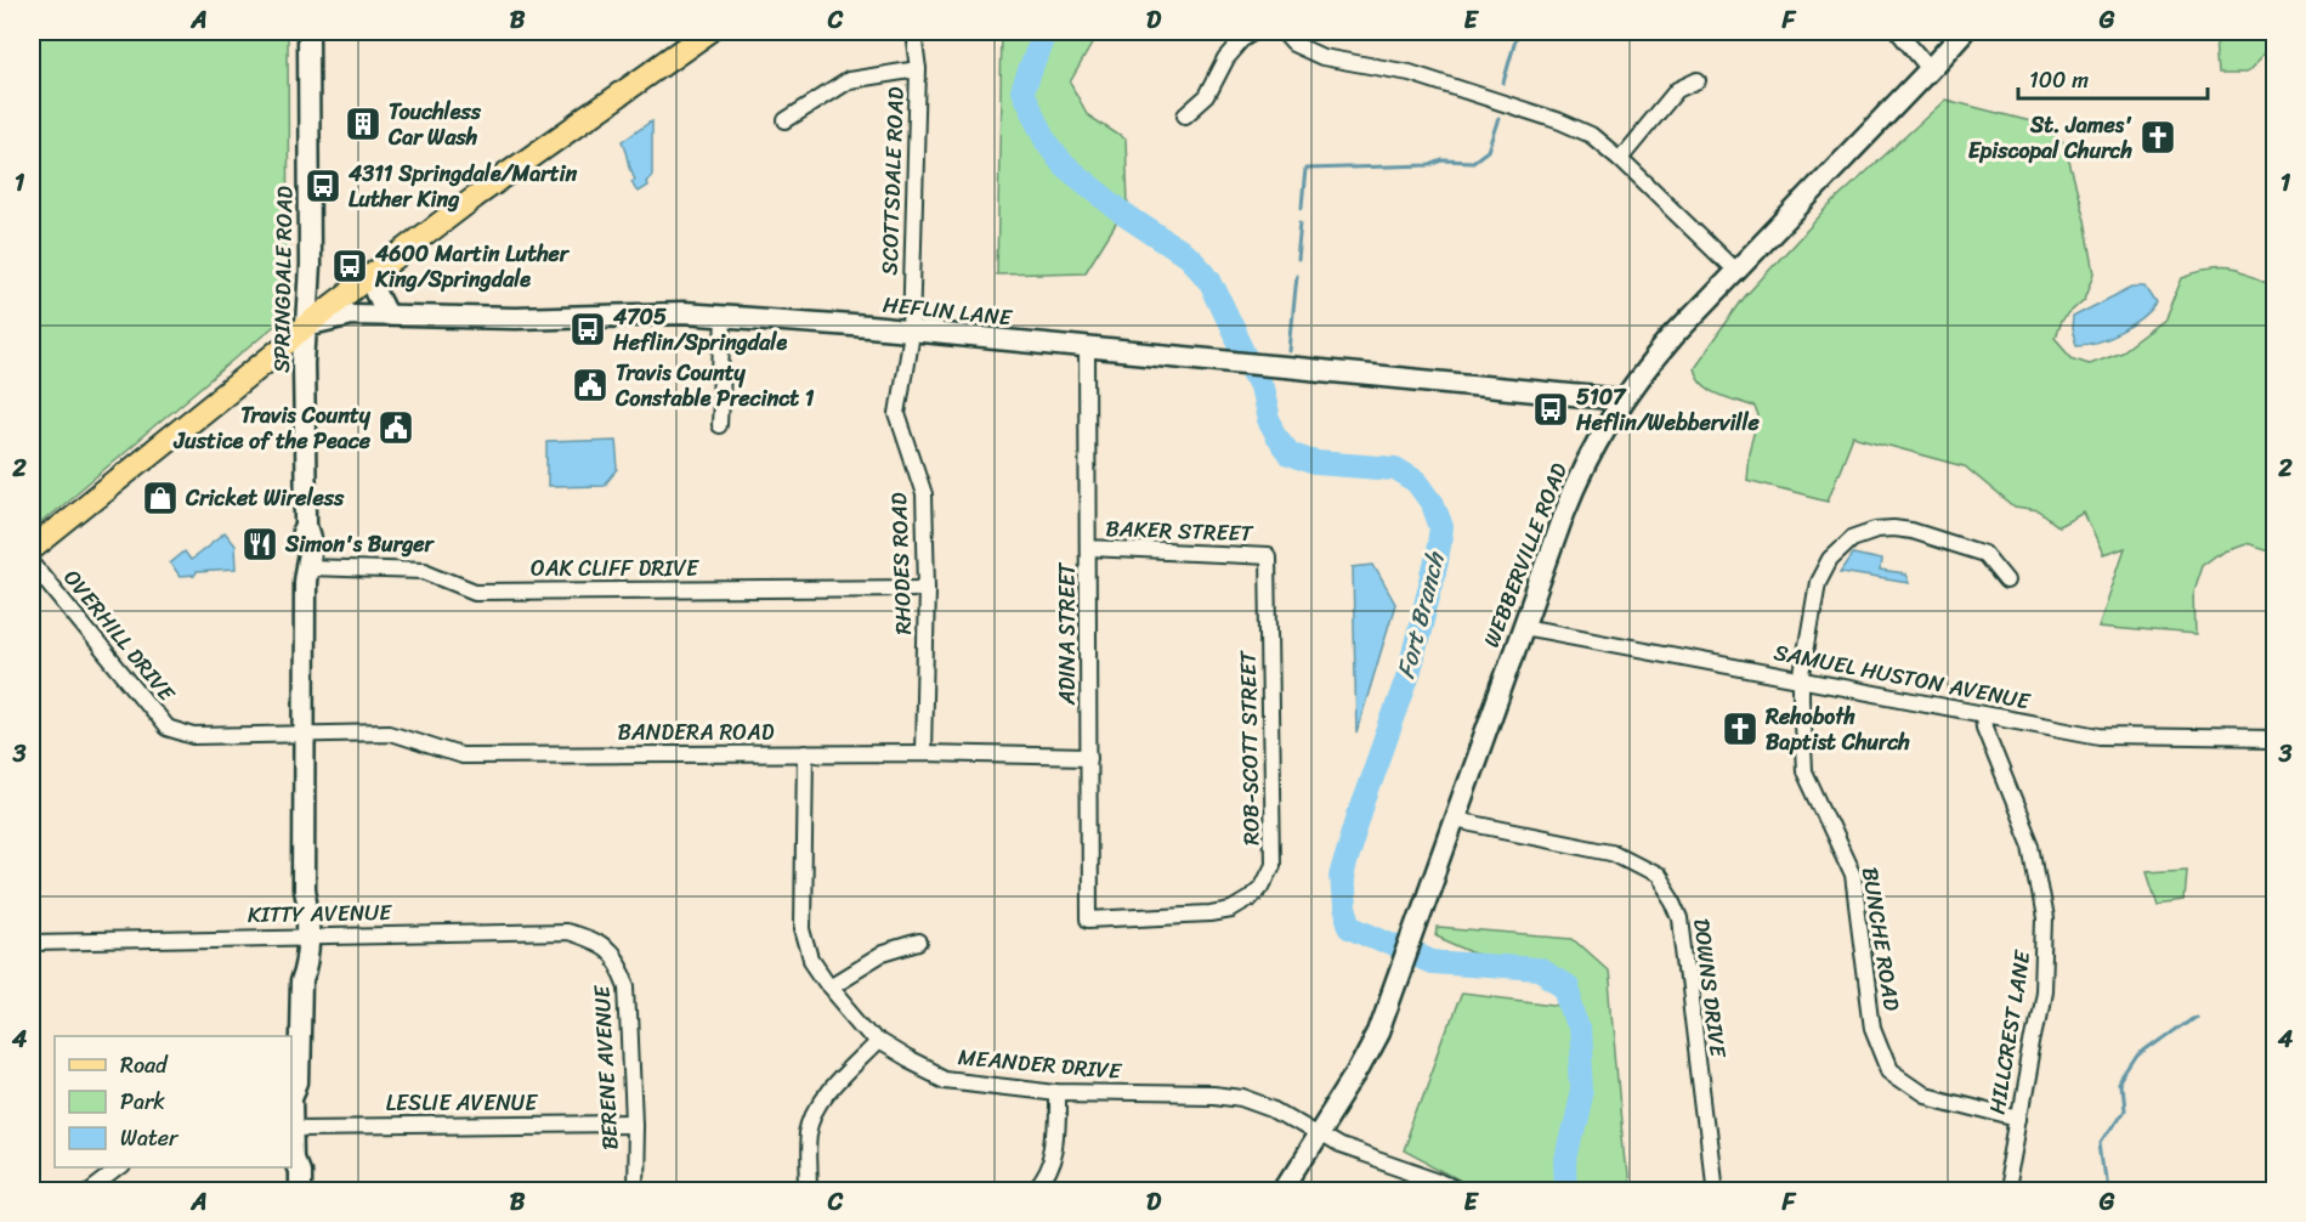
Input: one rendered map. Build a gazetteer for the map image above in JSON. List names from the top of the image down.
{
  "streets": {
    "street": [
      "SCOTTSDALE ROAD",
      "SPRINGDALE ROAD",
      "HEFLIN LANE",
      "BAKER STREET",
      "WEBBERVILLE ROAD",
      "RHODES ROAD",
      "OAK CLIFF DRIVE",
      "ADINA STREET",
      "OVERHILL DRIVE",
      "SAMUEL HUSTON AVENUE",
      "BANDERA ROAD",
      "ROB-SCOTT STREET",
      "KITTY AVENUE",
      "BUNCHE ROAD",
      "DOWNS DRIVE",
      "HILLCREST LANE",
      "MEANDER DRIVE",
      "BERENE AVENUE",
      "LESLIE AVENUE"
    ]
  },
  "crossings": [
    ["SCOTTSDALE ROAD", "HEFLIN LANE"],
    ["SCOTTSDALE ROAD", "RHODES ROAD"],
    ["SPRINGDALE ROAD", "HEFLIN LANE"],
    ["SPRINGDALE ROAD", "OAK CLIFF DRIVE"],
    ["SPRINGDALE ROAD", "OVERHILL DRIVE"],
    ["SPRINGDALE ROAD", "BANDERA ROAD"],
    ["SPRINGDALE ROAD", "KITTY AVENUE"],
    ["SPRINGDALE ROAD", "LESLIE AVENUE"],
    ["HEFLIN LANE", "WEBBERVILLE ROAD"],
    ["HEFLIN LANE", "RHODES ROAD"],
    ["HEFLIN LANE", "ADINA STREET"],
    ["BAKER STREET", "ADINA STREET"],
    ["BAKER STREET", "ROB-SCOTT STREET"],
    ["WEBBERVILLE ROAD", "SAMUEL HUSTON AVENUE"],
    ["WEBBERVILLE ROAD", "DOWNS DRIVE"],
    ["WEBBERVILLE ROAD", "MEANDER DRIVE"],
    ["RHODES ROAD", "OAK CLIFF DRIVE"],
    ["RHODES ROAD", "BANDERA ROAD"],
    ["ADINA STREET", "BANDERA ROAD"],
    ["ADINA STREET", "ROB-SCOTT STREET"],
    ["OVERHILL DRIVE", "BANDERA ROAD"],
    ["SAMUEL HUSTON AVENUE", "BUNCHE ROAD"],
    ["SAMUEL HUSTON AVENUE", "HILLCREST LANE"],
    ["BANDERA ROAD", "MEANDER DRIVE"],
    ["KITTY AVENUE", "BERENE AVENUE"],
    ["BUNCHE ROAD", "HILLCREST LANE"],
    ["BERENE AVENUE", "LESLIE AVENUE"]
  ],
  "water": ["Fort Branch"],
  "places": {
    "building": ["Touchless Car Wash"],
    "church": ["St. James' Episcopal Church", "Rehoboth Baptist Church"],
    "bus stop": [
      "4311 Springdale/Martin Luther King",
      "4600 Martin Luther King/Springdale",
      "4705 Heflin/Springdale",
      "5107 Heflin/Webberville"
    ],
    "public building": ["Travis County Constable Precinct 1", "Travis County Justice of the Peace"],
    "shop": ["Cricket Wireless"],
    "restaurant": ["Simon's Burger"]
  },
  "legend": ["Road", "Park", "Water"],
  "scale_bar": "100 m",
  "grid": {
    "columns": [
      "A",
      "B",
      "C",
      "D",
      "E",
      "F",
      "G"
    ],
    "rows": [
      "1",
      "2",
      "3",
      "4"
    ]
  }
}
